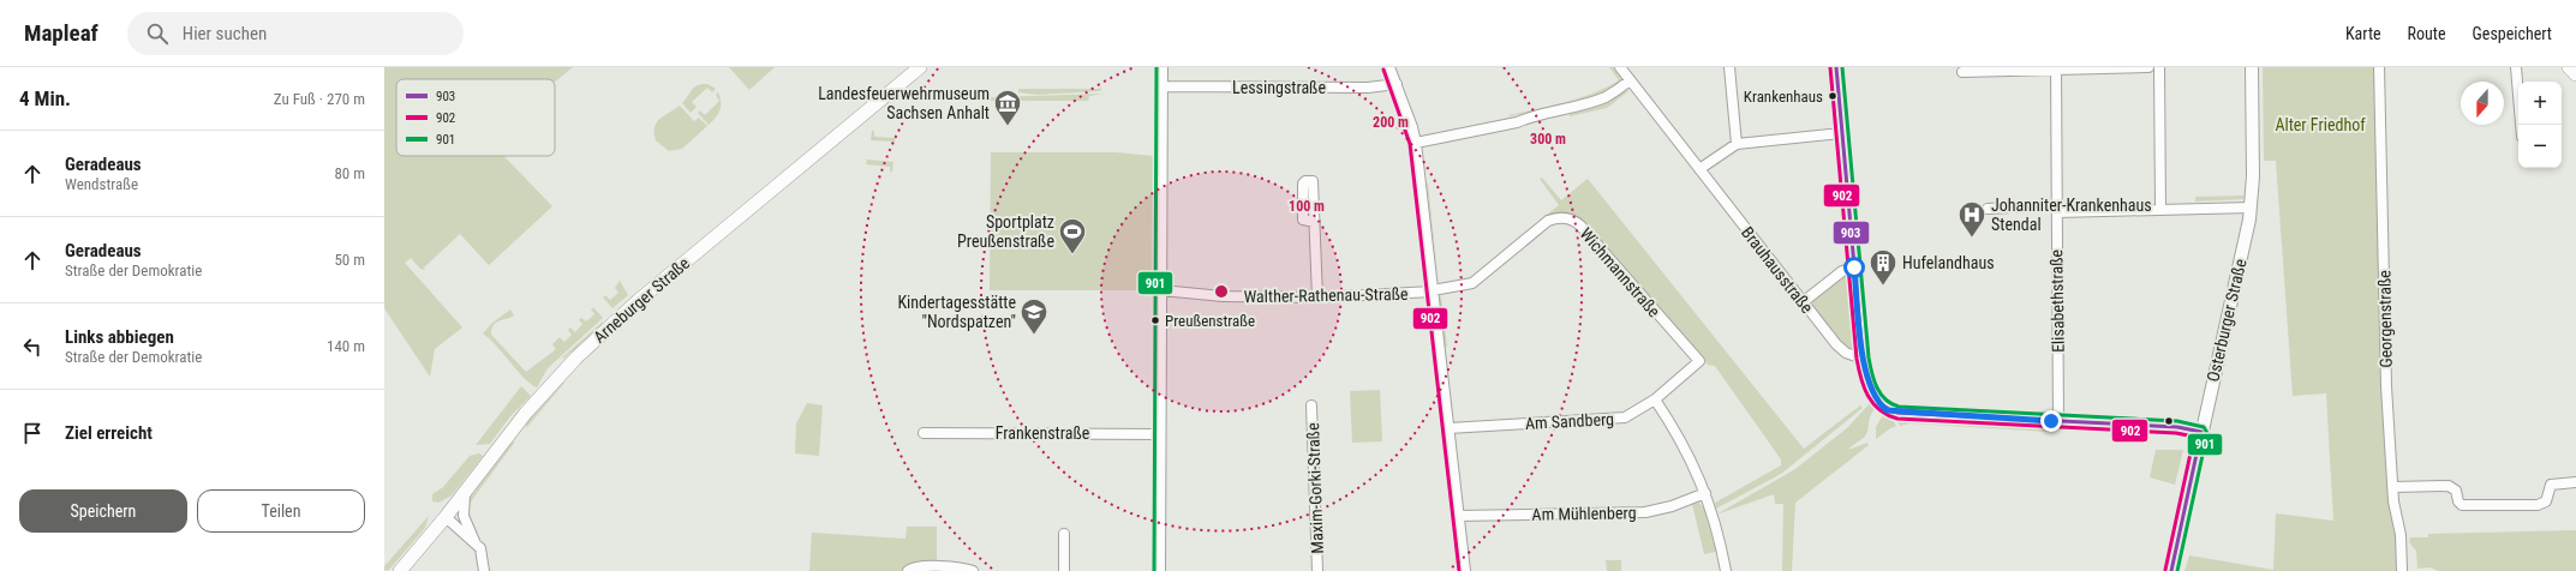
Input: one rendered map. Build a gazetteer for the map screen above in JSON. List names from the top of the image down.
{
  "streets": {
    "main road": ["Arneburger Straße"],
    "street": [
      "Lessingstraße",
      "Brauhausstraße",
      "Wichmannstraße",
      "Walther-Rathenau-Straße",
      "Elisabethstraße",
      "Georgenstraße",
      "Osterburger Straße",
      "Am Sandberg",
      "Frankenstraße",
      "Maxim-Gorki-Straße",
      "Am Mühlenberg"
    ]
  },
  "crossings": [
    ["Wichmannstraße", "Walther-Rathenau-Straße"],
    ["Wichmannstraße", "Am Sandberg"]
  ],
  "parks": ["Alter Friedhof"],
  "places": {
    "other": ["Krankenhaus", "Preußenstraße"],
    "museum": ["Landesfeuerwehrmuseum Sachsen Anhalt"],
    "hospital": ["Johanniter-Krankenhaus Stendal"],
    "sports": ["Sportplatz Preußenstraße"],
    "building": ["Hufelandhaus"],
    "school or university": ["Kindertagesstätte \"Nordspatzen\""]
  },
  "lines": ["transit line 903", "transit line 902", "transit line 901"],
  "legend": ["903", "902", "901"],
  "north": "bottom",
  "page": {
    "header": "Mapleaf",
    "search": "Hier suchen",
    "nav": ["Karte", "Route", "Gespeichert"],
    "heading": ["4 Min.", "Zu Fuß · 270 m"],
    "map_buttons": ["+", "−"],
    "list": [
      ["Geradeaus", "Wendstraße", "80 m"],
      ["Geradeaus", "Straße der Demokratie", "50 m"],
      ["Links abbiegen", "Straße der Demokratie", "140 m"],
      "Ziel erreicht"
    ],
    "buttons": ["Speichern", "Teilen"]
  },
  "rings": ["200 m", "300 m", "100 m"]
}
